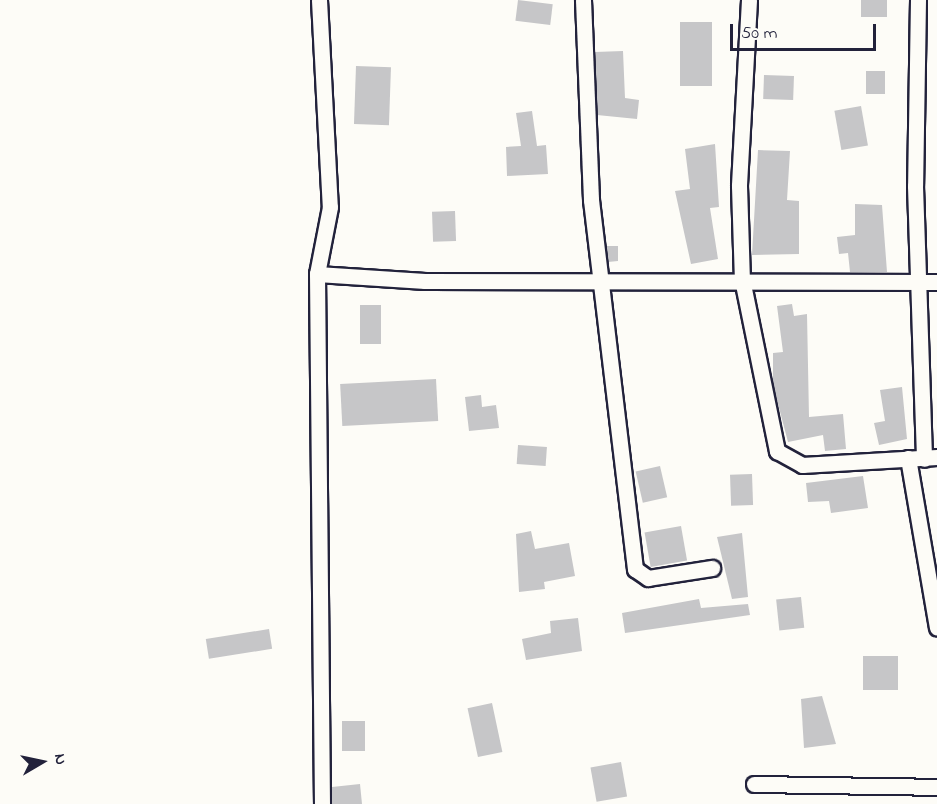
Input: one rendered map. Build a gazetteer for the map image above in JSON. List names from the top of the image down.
{
  "scale_bar": "50 m",
  "north": "right"
}
